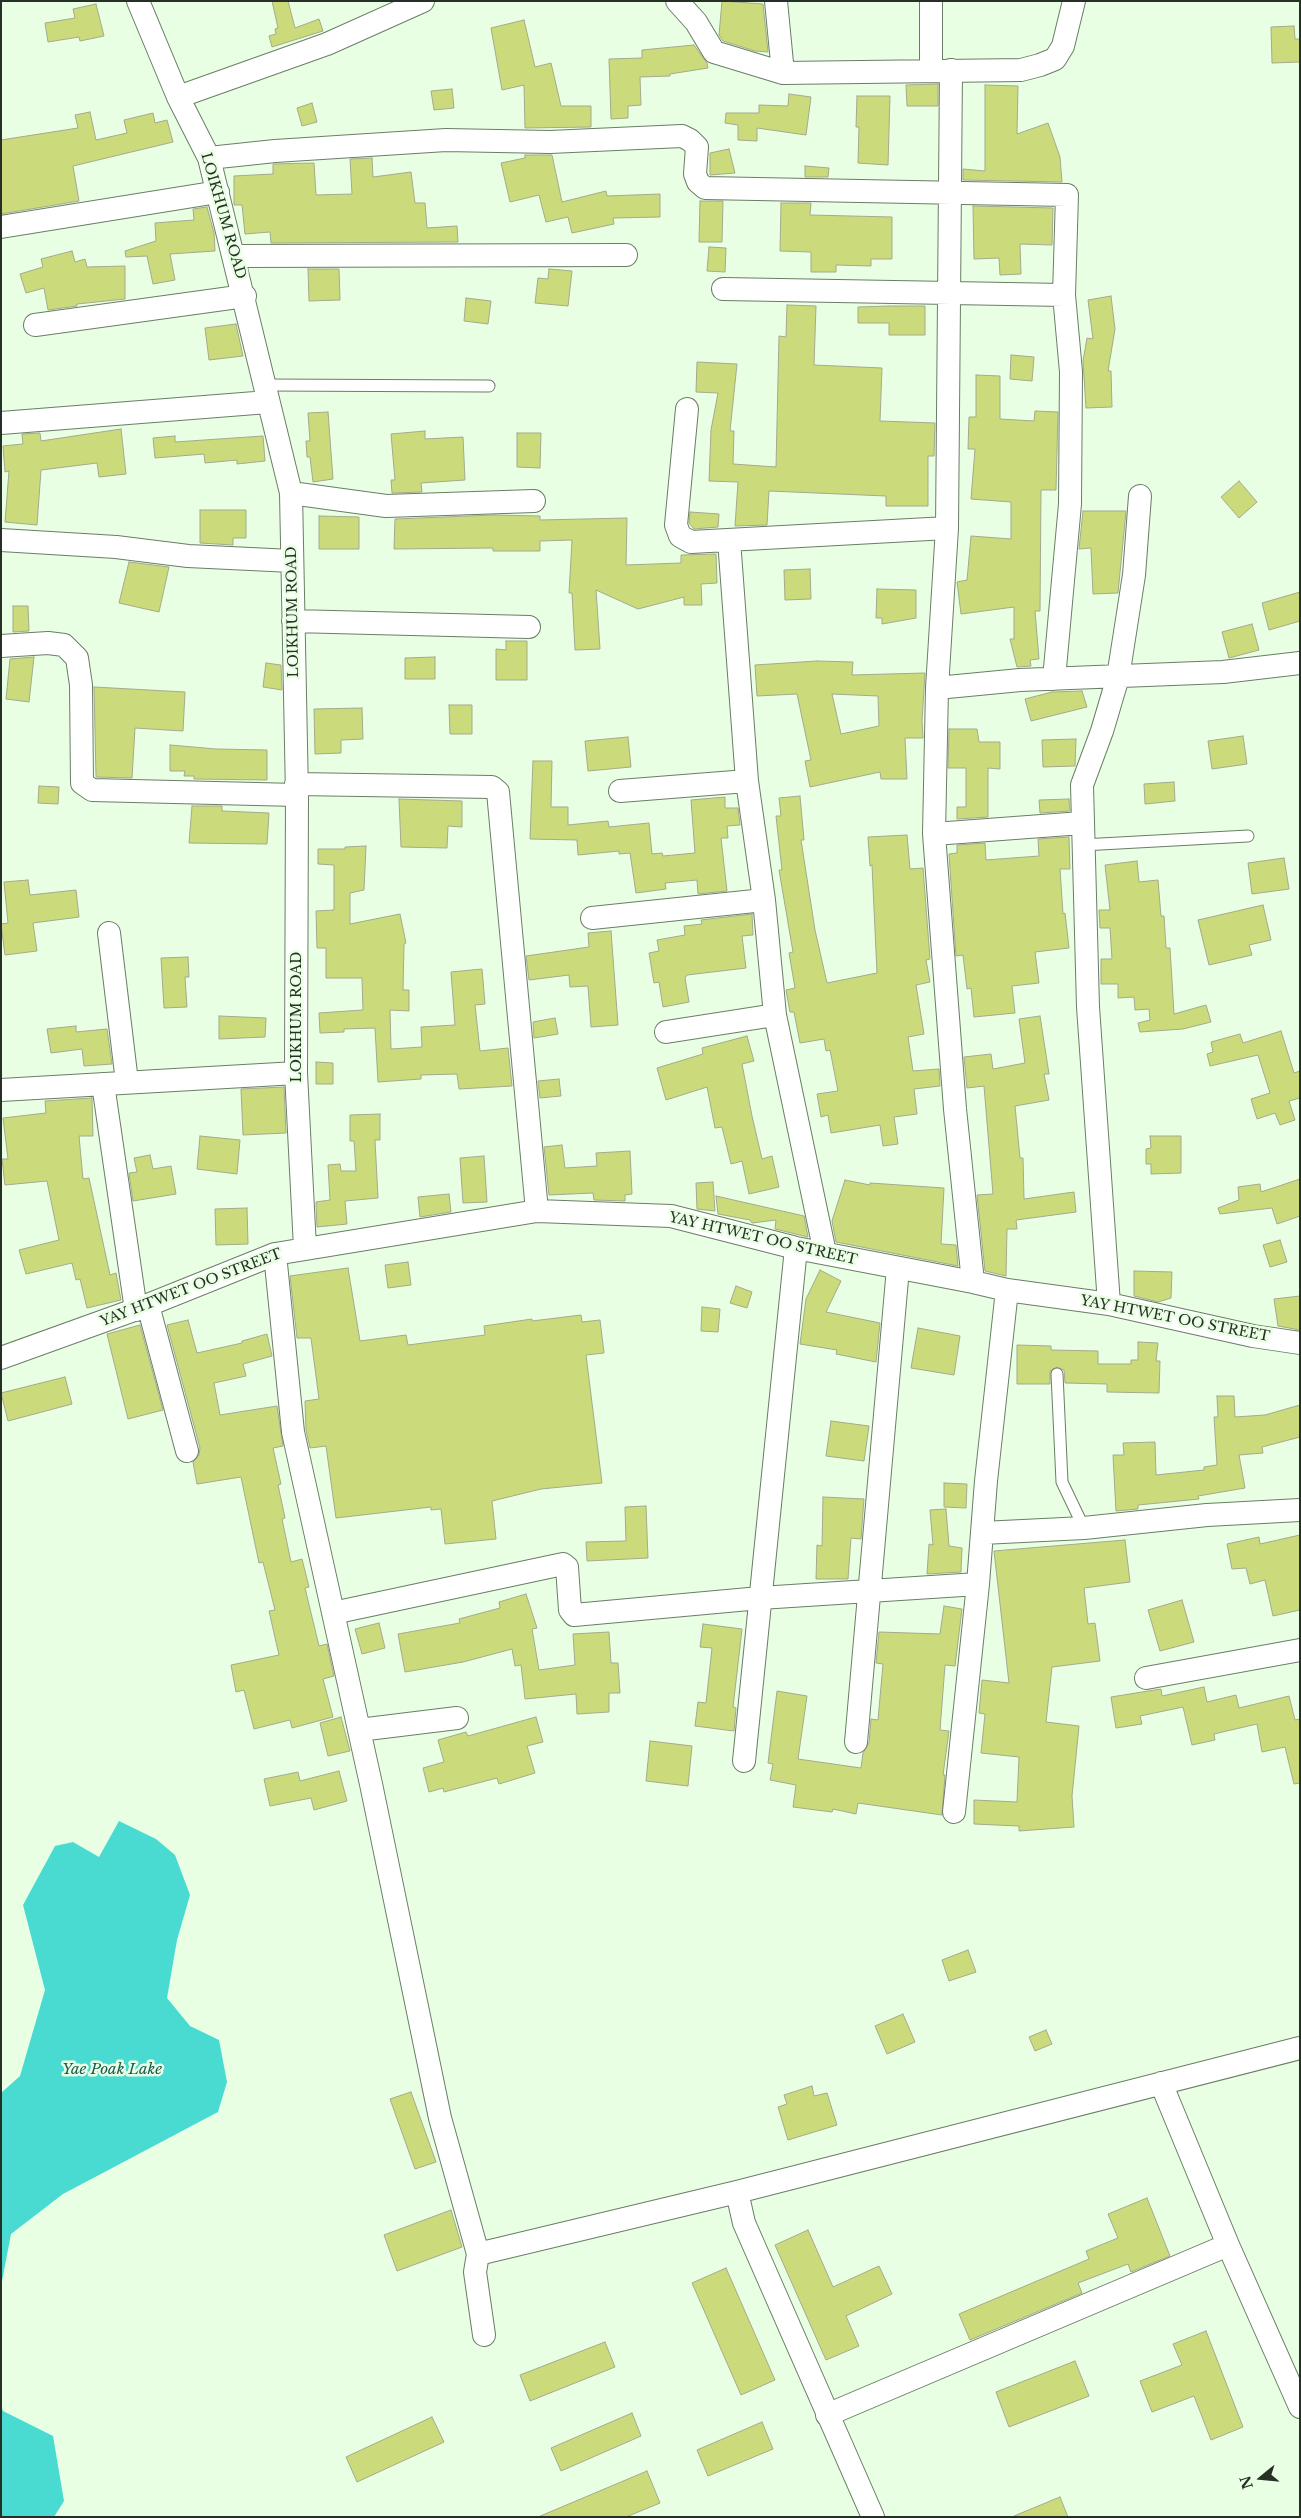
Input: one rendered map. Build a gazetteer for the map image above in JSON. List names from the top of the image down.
{
  "streets": {
    "street": ["LOIKHUM ROAD", "YAY HTWET OO STREET"]
  },
  "crossings": [
    ["LOIKHUM ROAD", "YAY HTWET OO STREET"]
  ],
  "water": ["Yae Poak Lake"],
  "north": "left"
}
